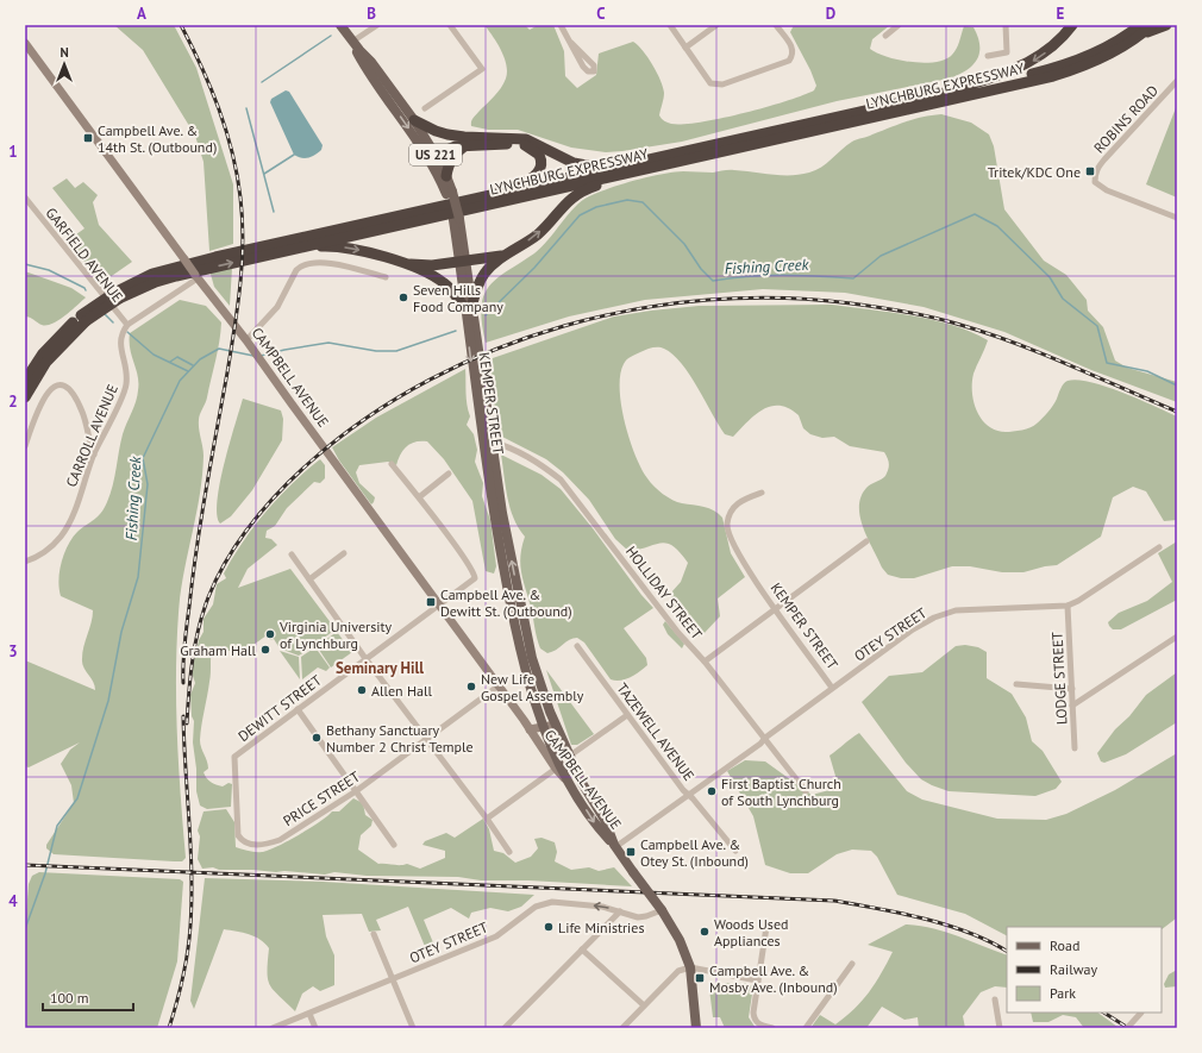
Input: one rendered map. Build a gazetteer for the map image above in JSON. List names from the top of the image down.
{
  "streets": {
    "highway": ["LYNCHBURG EXPRESSWAY"],
    "main road": ["US 221", "CAMPBELL AVENUE", "KEMPER STREET"],
    "street": [
      "ROBINS ROAD",
      "GARFIELD AVENUE",
      "CARROLL AVENUE",
      "HOLLIDAY STREET",
      "OTEY STREET",
      "LODGE STREET",
      "DEWITT STREET",
      "TAZEWELL AVENUE",
      "PRICE STREET"
    ]
  },
  "crossings": [
    ["GARFIELD AVENUE", "CARROLL AVENUE"],
    ["CAMPBELL AVENUE", "KEMPER STREET"],
    ["CAMPBELL AVENUE", "OTEY STREET"],
    ["CAMPBELL AVENUE", "DEWITT STREET"],
    ["CAMPBELL AVENUE", "PRICE STREET"],
    ["KEMPER STREET", "HOLLIDAY STREET"],
    ["KEMPER STREET", "OTEY STREET"],
    ["HOLLIDAY STREET", "OTEY STREET"],
    ["OTEY STREET", "LODGE STREET"],
    ["OTEY STREET", "TAZEWELL AVENUE"],
    ["DEWITT STREET", "PRICE STREET"]
  ],
  "districts": ["Seminary Hill"],
  "water": ["Fishing Creek"],
  "places": {
    "transit": [
      "Campbell Ave. & 14th St. (Outbound)",
      "Tritek/KDC One",
      "Campbell Ave. & Dewitt St. (Outbound)",
      "Campbell Ave. & Otey St. (Inbound)",
      "Campbell Ave. & Mosby Ave. (Inbound)"
    ],
    "other": [
      "Seven Hills Food Company",
      "Virginia University of Lynchburg",
      "Graham Hall",
      "New Life Gospel Assembly",
      "Allen Hall",
      "Bethany Sanctuary Number 2 Christ Temple",
      "First Baptist Church of South Lynchburg",
      "Life Ministries",
      "Woods Used Appliances"
    ]
  },
  "legend": ["Road", "Railway", "Park"],
  "scale_bar": "100 m",
  "north": "top",
  "grid": {
    "columns": [
      "A",
      "B",
      "C",
      "D",
      "E"
    ],
    "rows": [
      "1",
      "2",
      "3",
      "4"
    ]
  }
}
